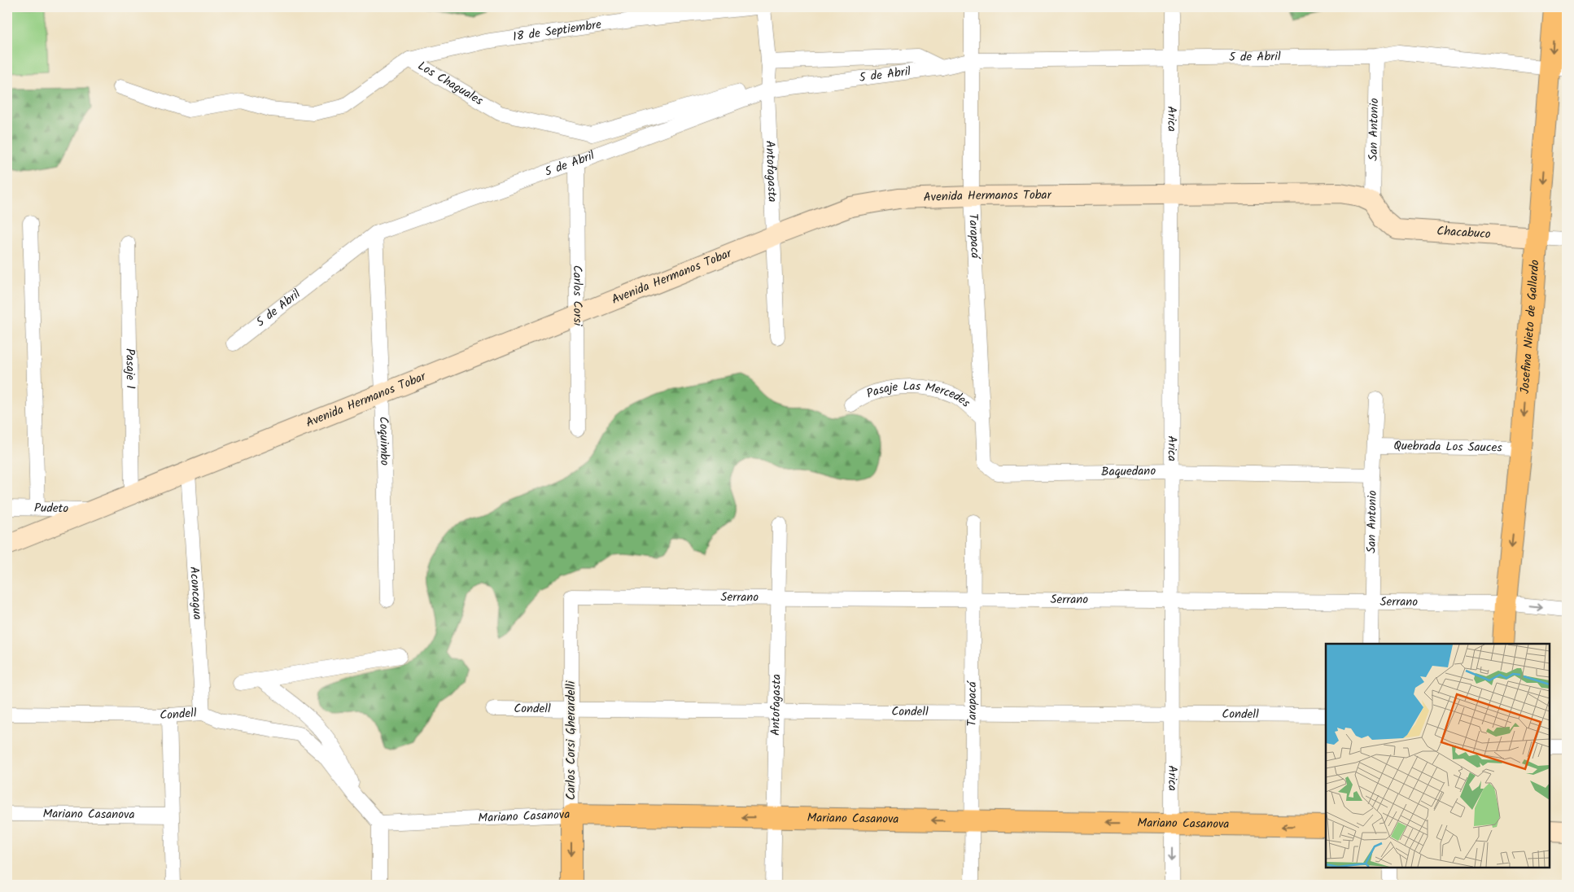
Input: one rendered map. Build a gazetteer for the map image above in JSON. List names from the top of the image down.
{
  "streets": {
    "main road": ["Josefina Nieto de Gallardo", "Carlos Corsi Gherardelli", "Mariano Casanova"],
    "street": [
      "18 de Septiembre",
      "5 de Abril",
      "Los Chaguales",
      "Arica",
      "San Antonio",
      "Antofagasta",
      "Avenida Hermanos Tobar",
      "Chacabuco",
      "Tarapacá",
      "Carlos Corsi",
      "Pasaje 1",
      "Pasaje Las Mercedes",
      "Coquimbo",
      "Quebrada Los Sauces",
      "Baquedano",
      "Pudeto",
      "Aconcagua",
      "Serrano",
      "Condell"
    ]
  },
  "crossings": [
    ["18 de Septiembre", "Los Chaguales"],
    ["5 de Abril", "Los Chaguales"],
    ["5 de Abril", "Arica"],
    ["5 de Abril", "San Antonio"],
    ["5 de Abril", "Antofagasta"],
    ["5 de Abril", "Tarapacá"],
    ["5 de Abril", "Carlos Corsi"],
    ["5 de Abril", "Josefina Nieto de Gallardo"],
    ["5 de Abril", "Coquimbo"],
    ["Los Chaguales", "Antofagasta"],
    ["Arica", "Avenida Hermanos Tobar"],
    ["Arica", "Baquedano"],
    ["Arica", "Serrano"],
    ["Arica", "Condell"],
    ["Arica", "Mariano Casanova"],
    ["San Antonio", "Avenida Hermanos Tobar"],
    ["San Antonio", "Chacabuco"],
    ["San Antonio", "Quebrada Los Sauces"],
    ["San Antonio", "Baquedano"],
    ["San Antonio", "Serrano"],
    ["Antofagasta", "Avenida Hermanos Tobar"],
    ["Antofagasta", "Serrano"],
    ["Antofagasta", "Condell"],
    ["Antofagasta", "Mariano Casanova"],
    ["Avenida Hermanos Tobar", "Chacabuco"],
    ["Avenida Hermanos Tobar", "Tarapacá"],
    ["Avenida Hermanos Tobar", "Carlos Corsi"],
    ["Avenida Hermanos Tobar", "Pasaje 1"],
    ["Avenida Hermanos Tobar", "Coquimbo"],
    ["Avenida Hermanos Tobar", "Pudeto"],
    ["Avenida Hermanos Tobar", "Aconcagua"],
    ["Chacabuco", "Josefina Nieto de Gallardo"],
    ["Tarapacá", "Pasaje Las Mercedes"],
    ["Tarapacá", "Baquedano"],
    ["Tarapacá", "Serrano"],
    ["Tarapacá", "Condell"],
    ["Tarapacá", "Mariano Casanova"],
    ["Josefina Nieto de Gallardo", "Quebrada Los Sauces"],
    ["Josefina Nieto de Gallardo", "Serrano"],
    ["Pasaje Las Mercedes", "Baquedano"],
    ["Aconcagua", "Condell"],
    ["Serrano", "Carlos Corsi Gherardelli"],
    ["Condell", "Carlos Corsi Gherardelli"],
    ["Condell", "Mariano Casanova"],
    ["Carlos Corsi Gherardelli", "Mariano Casanova"]
  ],
  "one_way": ["Josefina Nieto de Gallardo", "Mariano Casanova"]
}
